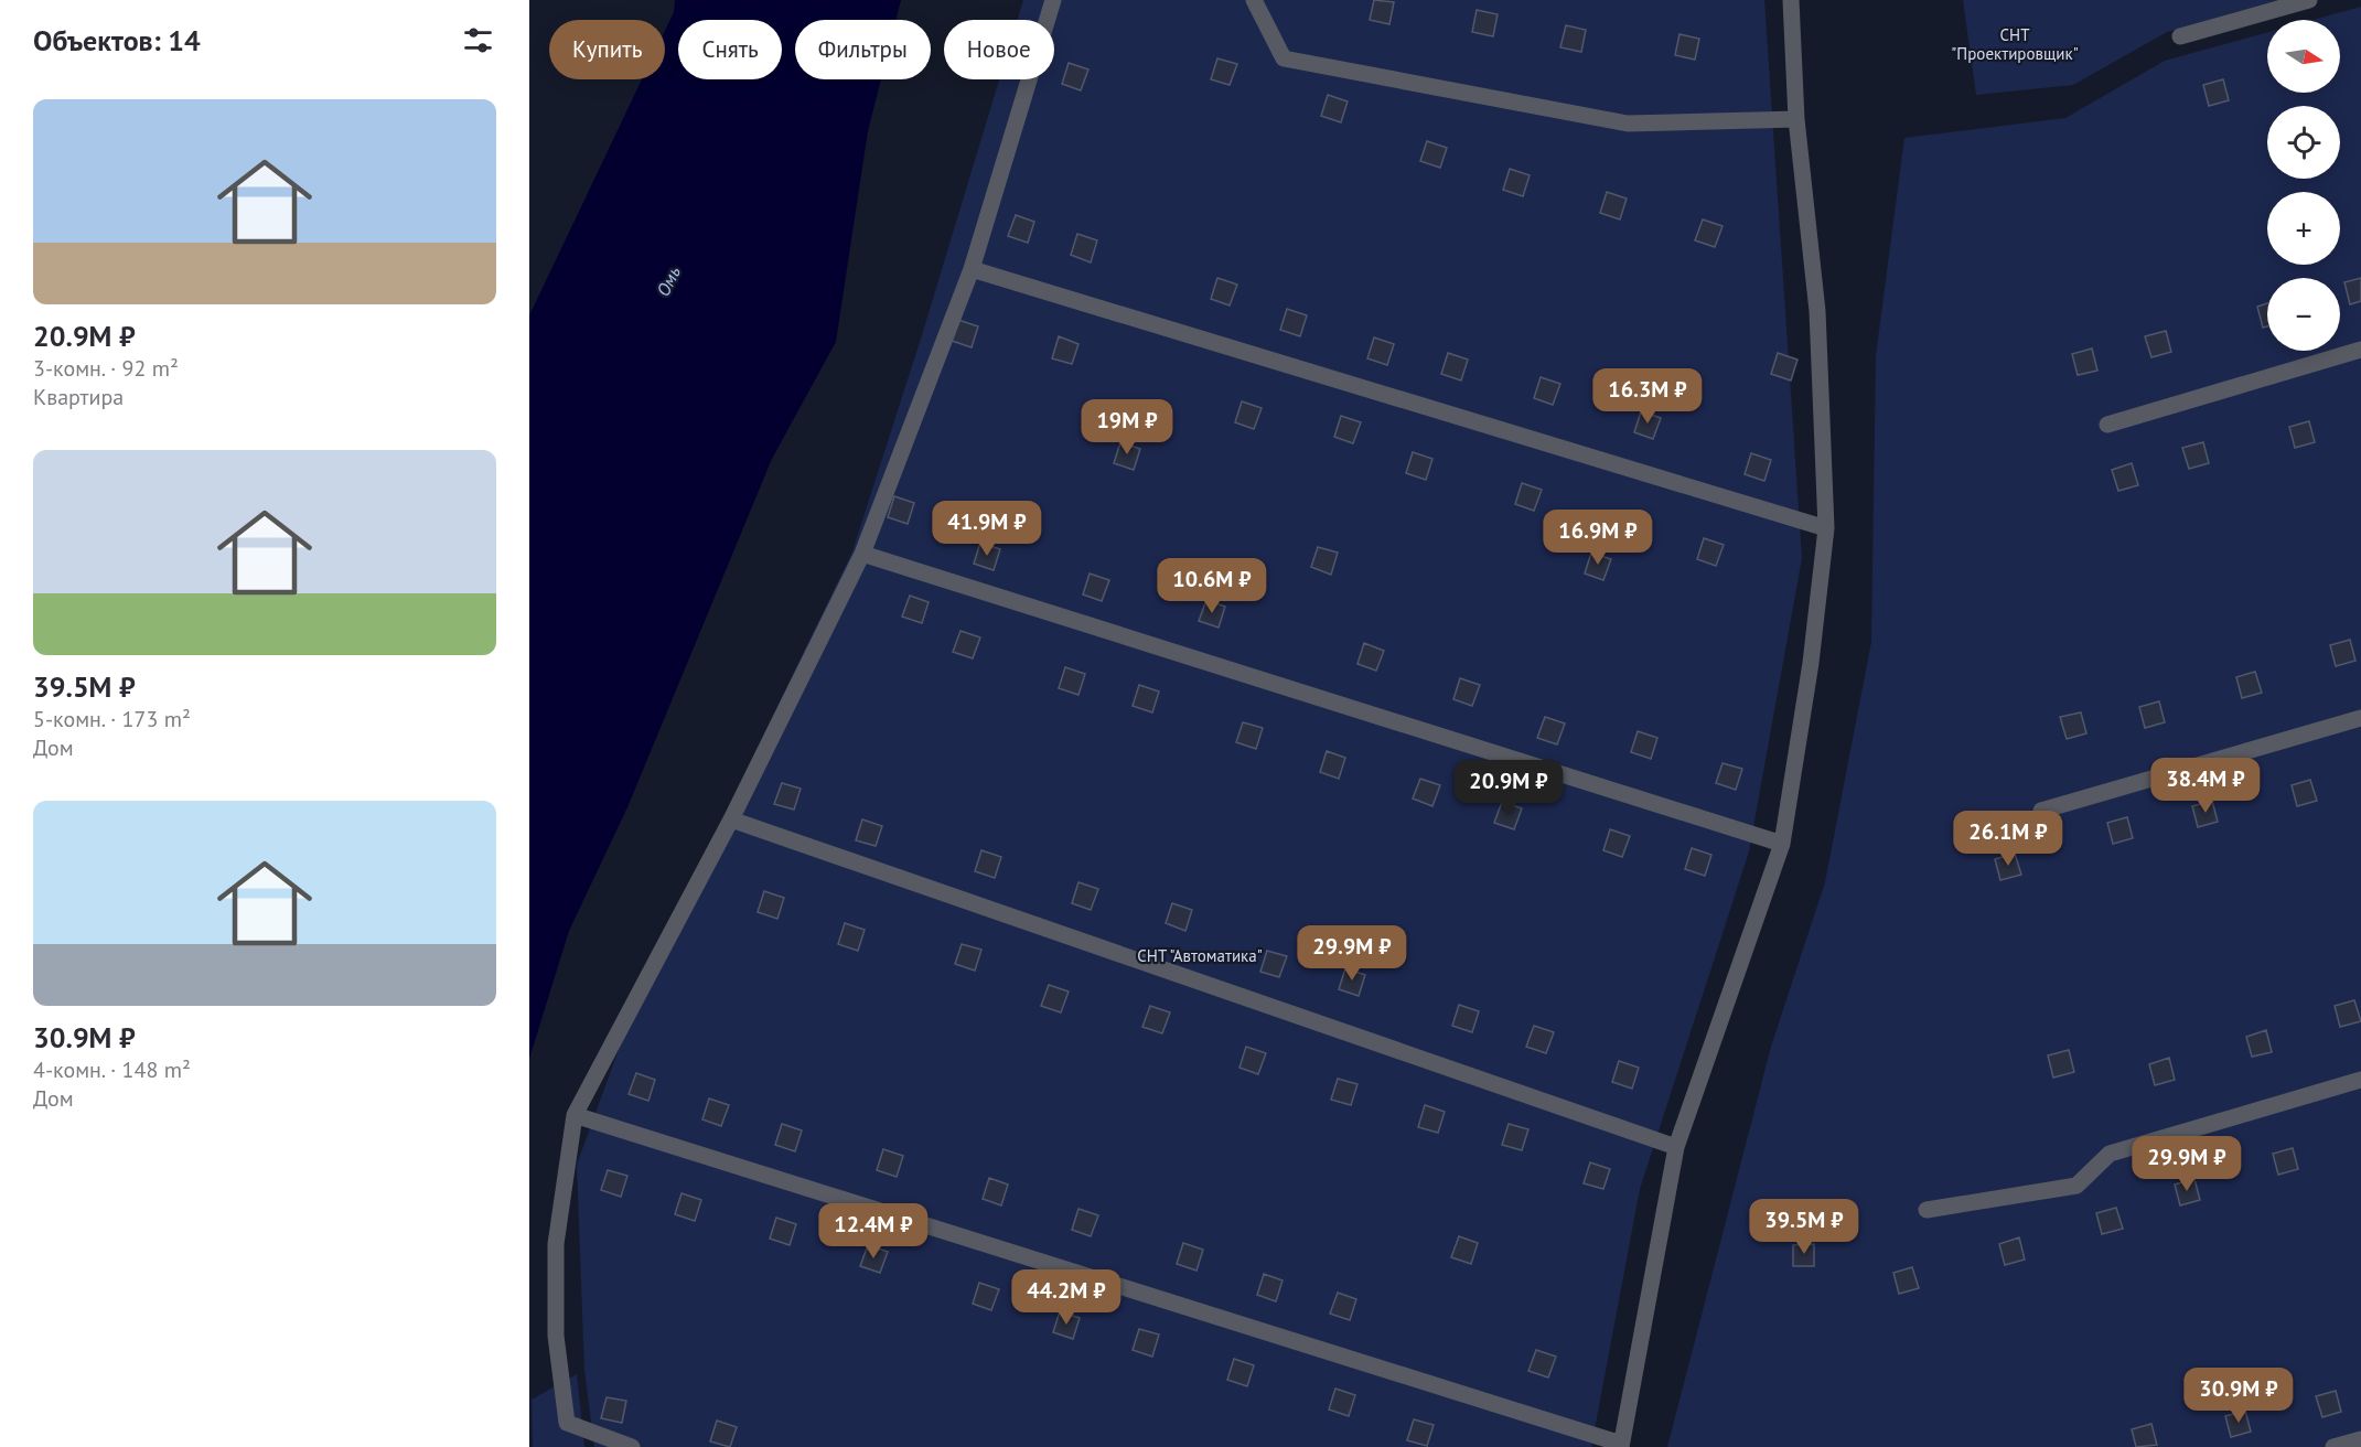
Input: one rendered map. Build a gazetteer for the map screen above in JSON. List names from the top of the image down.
{
  "water": ["Омь"],
  "parks": ["СНТ \"Проектировщик\"", "СНТ \"Автоматика\""],
  "north": "right",
  "page": {
    "heading": "Объектов: 14",
    "map_buttons": ["+", "−"],
    "chip": [
      "Купить",
      "Снять",
      "Фильтры",
      "Новое"
    ],
    "list": [
      {
        "name": "20.9M ₽",
        "note": "3-комн. · 92 m² · Квартира"
      },
      {
        "name": "39.5M ₽",
        "note": "5-комн. · 173 m² · Дом"
      },
      {
        "name": "30.9M ₽",
        "note": "4-комн. · 148 m² · Дом"
      }
    ],
    "price": [
      "16.3M ₽",
      "19M ₽",
      "41.9M ₽",
      "16.9M ₽",
      "10.6M ₽",
      "38.4M ₽",
      "20.9M ₽",
      "26.1M ₽",
      "29.9M ₽",
      "29.9M ₽",
      "39.5M ₽",
      "12.4M ₽",
      "44.2M ₽",
      "30.9M ₽"
    ]
  }
}
